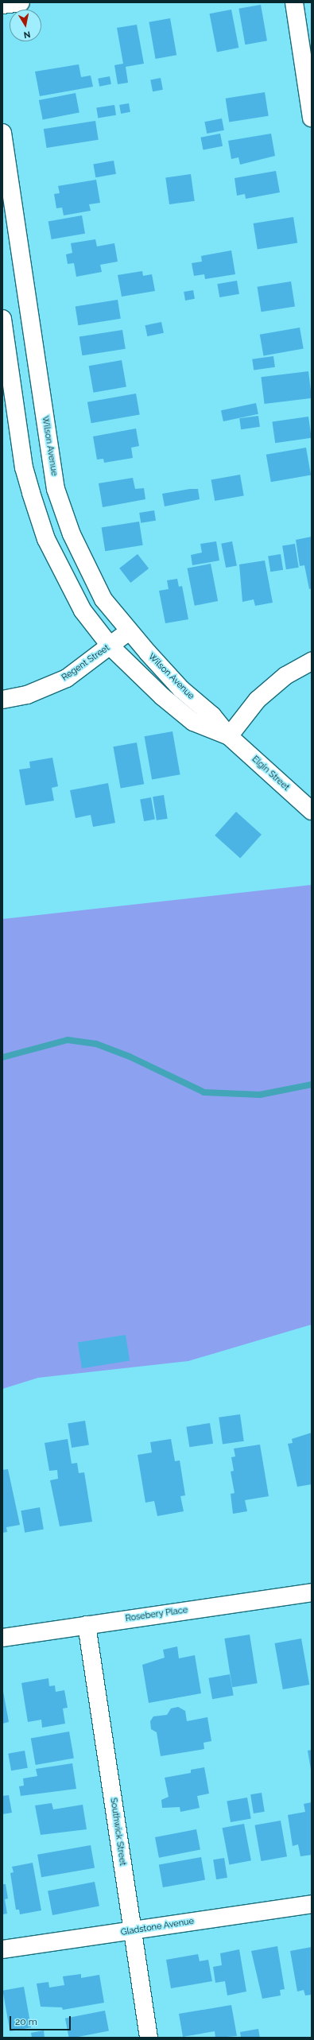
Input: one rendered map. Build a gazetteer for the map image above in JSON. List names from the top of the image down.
{
  "streets": {
    "street": [
      "Wilson Avenue",
      "Regent Street",
      "Elgin Street",
      "Rosebery Place",
      "Southwick Street",
      "Gladstone Avenue"
    ]
  },
  "crossings": [
    ["Wilson Avenue", "Regent Street"],
    ["Wilson Avenue", "Elgin Street"],
    ["Rosebery Place", "Southwick Street"],
    ["Southwick Street", "Gladstone Avenue"]
  ],
  "scale_bar": "20 m",
  "north": "bottom"
}
